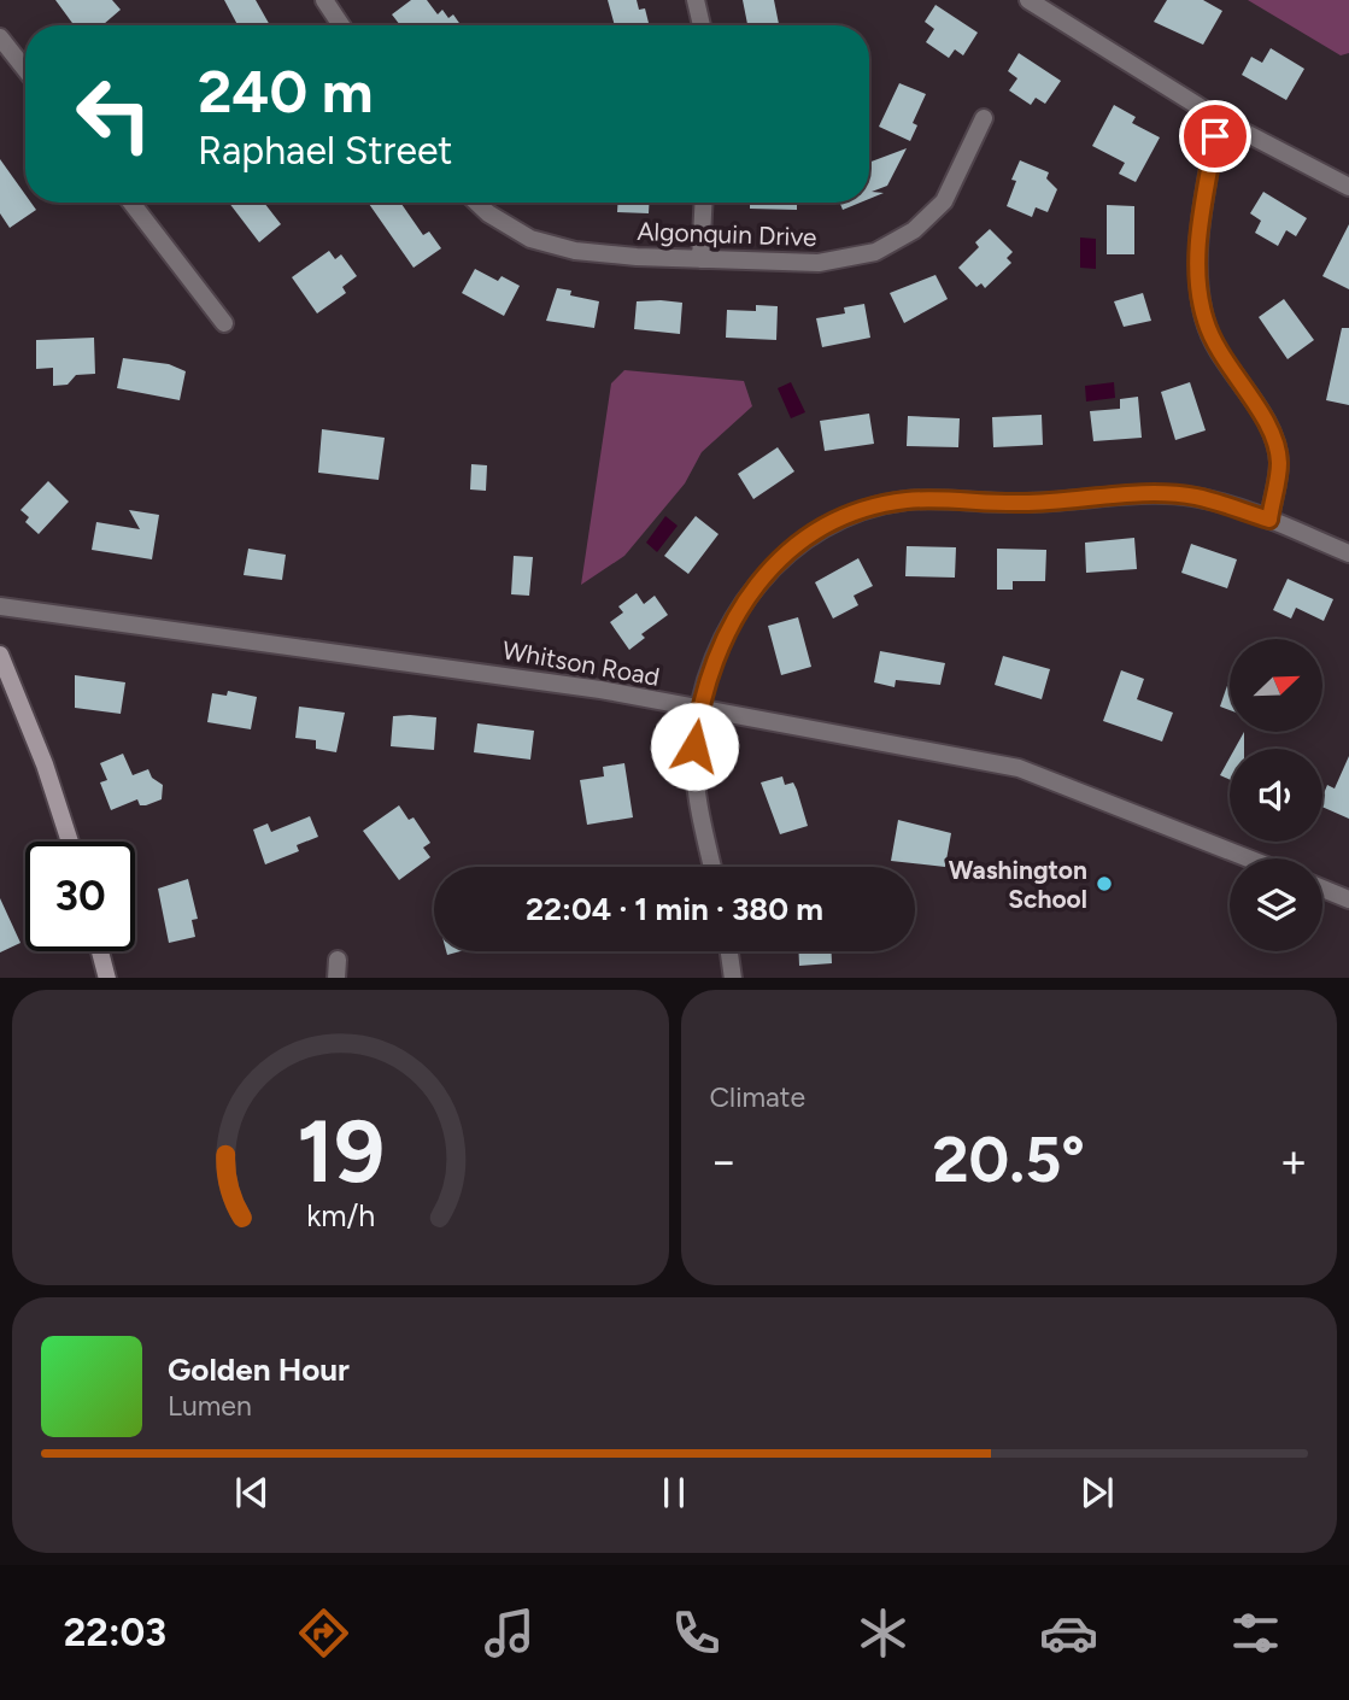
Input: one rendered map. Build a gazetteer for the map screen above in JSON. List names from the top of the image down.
{
  "streets": {
    "street": ["Algonquin Drive", "Whitson Road"]
  },
  "places": ["Washington School"],
  "north": "top right",
  "page": {
    "turn": ["240 m", "Raphael Street"],
    "limit": "30",
    "trip": "22:04 · 1 min · 380 m",
    "tile": "Climate",
    "heat": ["−", "20.5°", "+"],
    "song": ["Golden Hour", "Lumen"],
    "tabs": "22:03",
    "gauge": ["19", "km/h"]
  }
}
